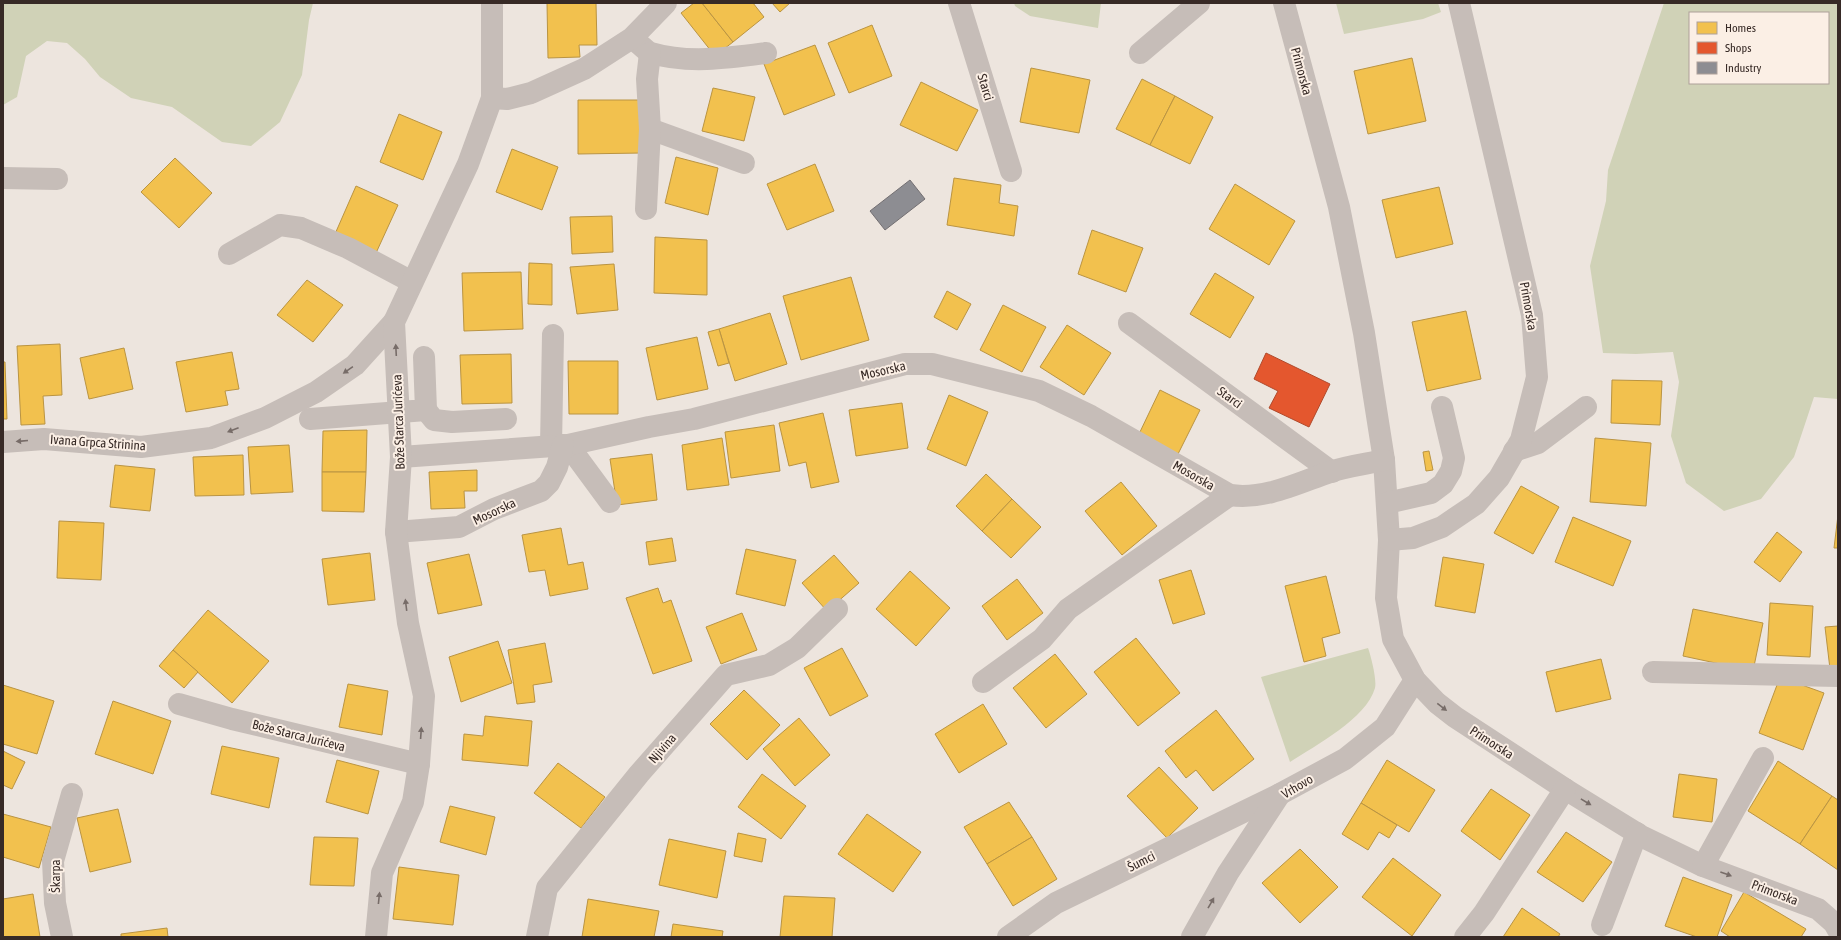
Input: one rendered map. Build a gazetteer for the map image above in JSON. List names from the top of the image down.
{
  "streets": {
    "street": [
      "Primorska",
      "Starci",
      "Mosorska",
      "Bože Starca Jurićeva",
      "Ivana Grpca Strinina",
      "Njivina",
      "Vrhovo",
      "Šumci",
      "Škarpa"
    ]
  },
  "crossings": [
    ["Primorska", "Mosorska"],
    ["Primorska", "Vrhovo"],
    ["Starci", "Mosorska"],
    ["Mosorska", "Bože Starca Jurićeva"],
    ["Bože Starca Jurićeva", "Ivana Grpca Strinina"],
    ["Vrhovo", "Šumci"]
  ],
  "one_way": ["Bože Starca Jurićeva", "Ivana Grpca Strinina", "Vrhovo"],
  "legend": ["Homes", "Shops", "Industry"]
}
